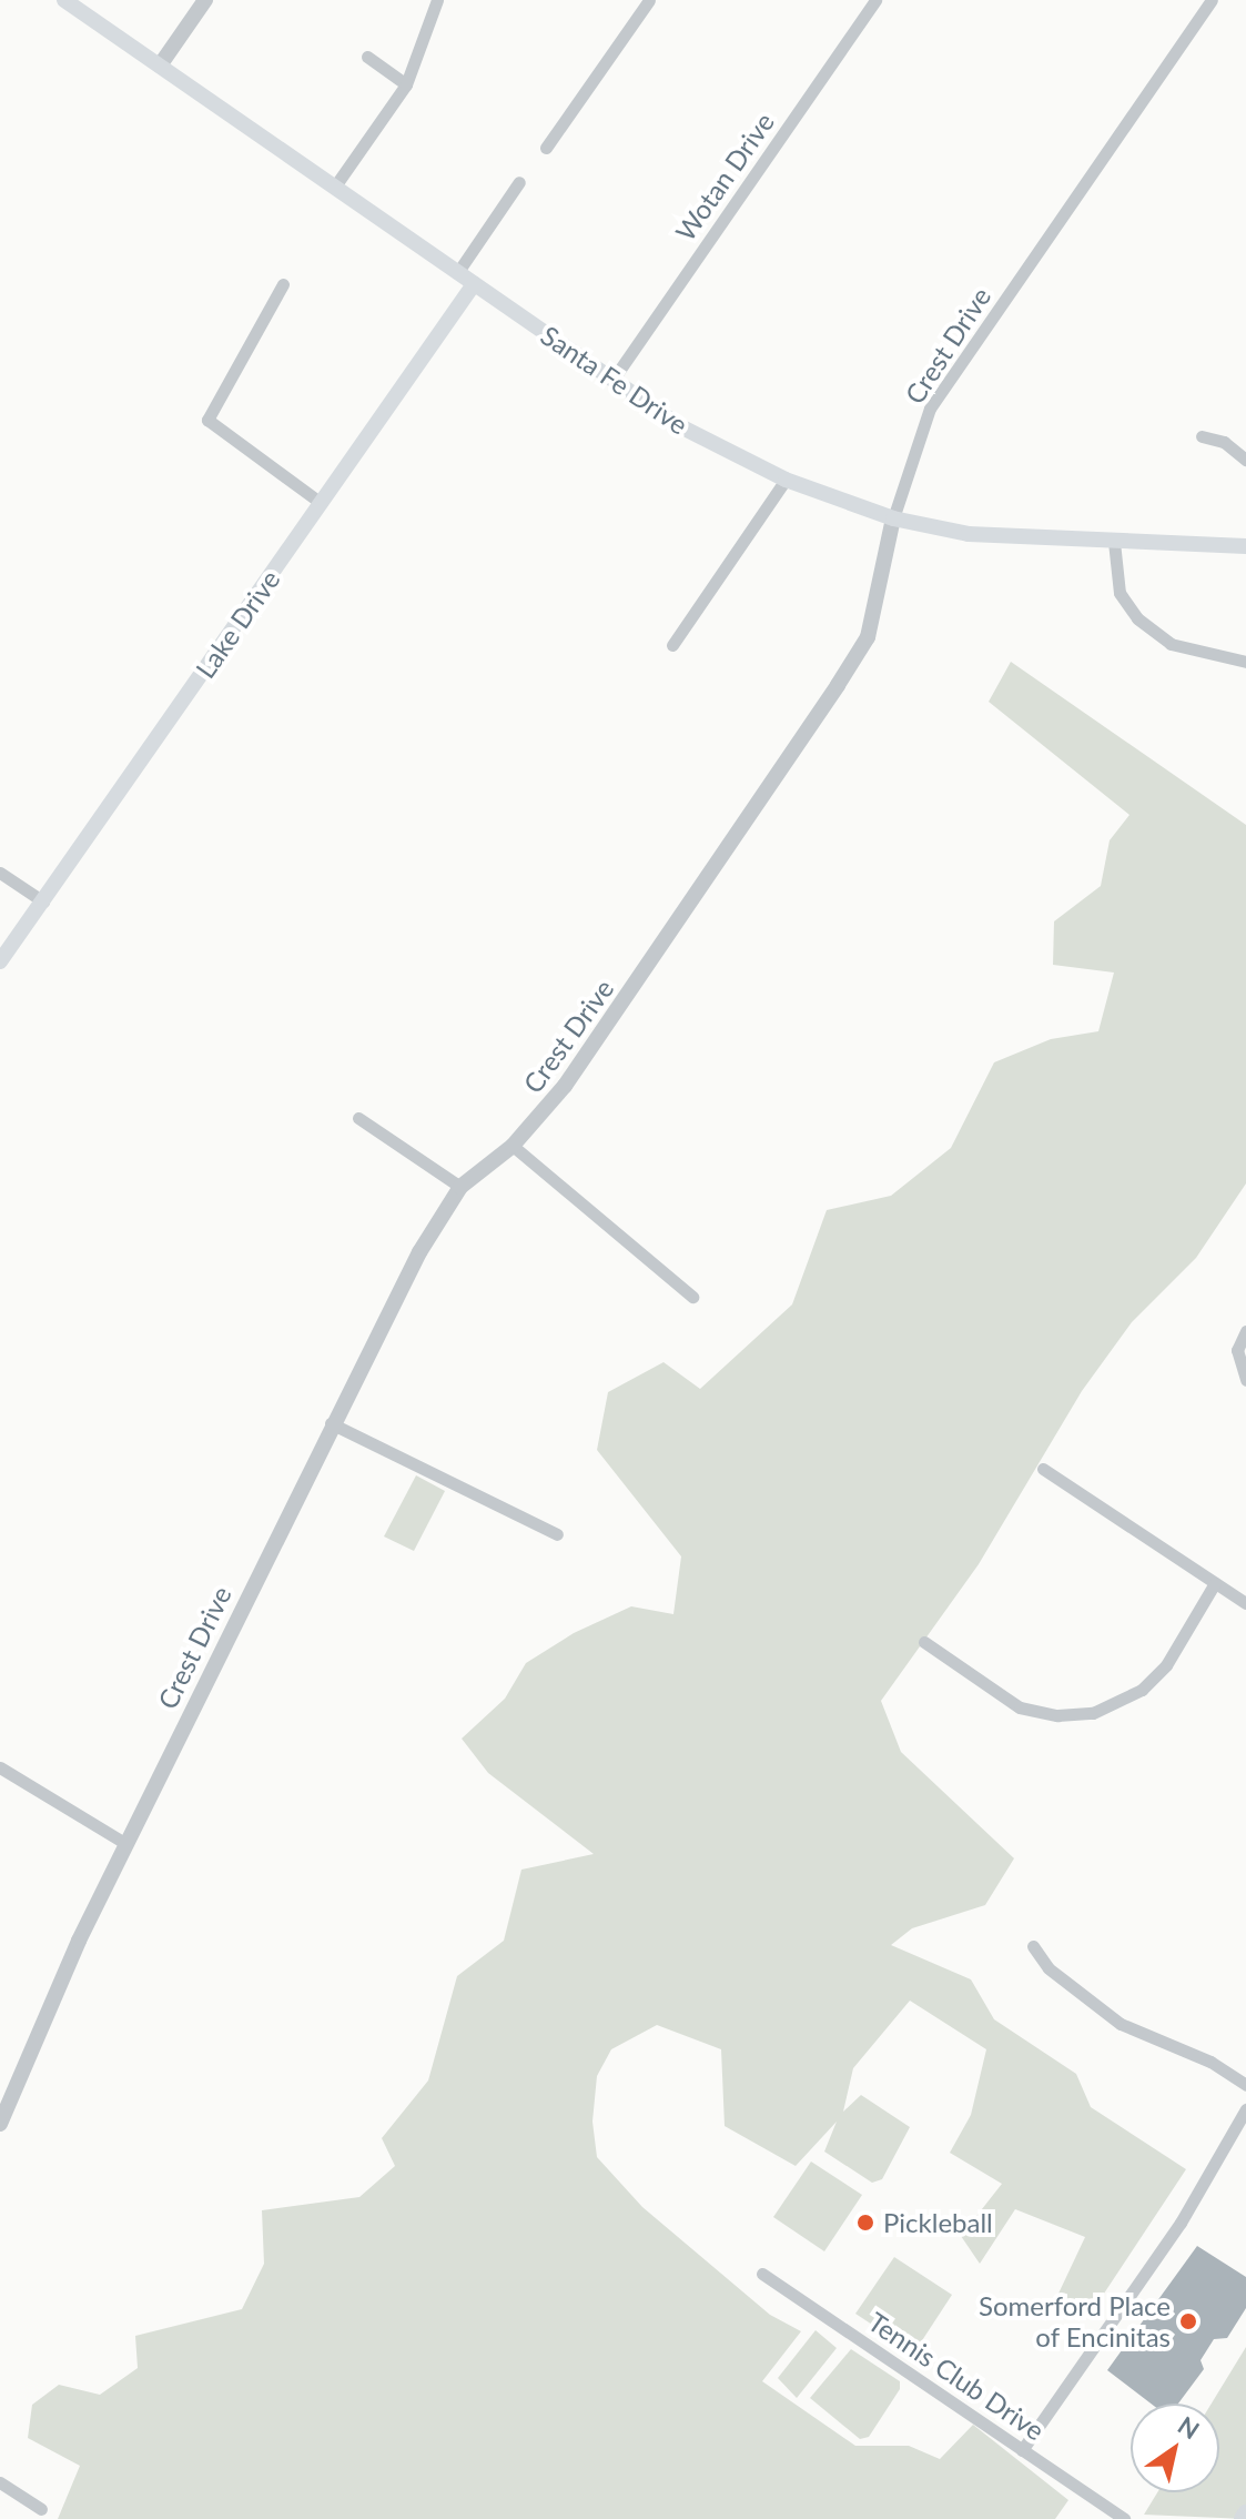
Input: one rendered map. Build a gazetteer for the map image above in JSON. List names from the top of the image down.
{
  "streets": {
    "main road": ["Santa Fe Drive", "Lake Drive"],
    "street": ["Wotan Drive", "Crest Drive", "Tennis Club Drive"]
  },
  "crossings": [
    ["Wotan Drive", "Santa Fe Drive"],
    ["Crest Drive", "Santa Fe Drive"],
    ["Santa Fe Drive", "Lake Drive"]
  ],
  "places": ["Pickleball", "Somerford Place of Encinitas"],
  "north": "top right"
}
